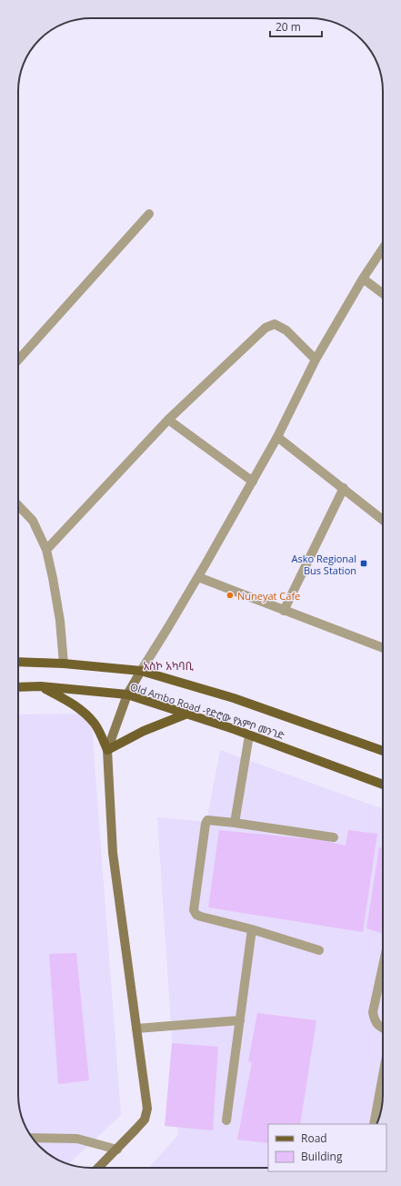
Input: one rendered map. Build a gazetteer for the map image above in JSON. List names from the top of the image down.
{
  "streets": {
    "main road": ["Old Ambo Road -የድሮው የአምቦ መንገድ"]
  },
  "districts": ["አስኮ አካባቢ"],
  "places": {
    "transit": ["Asko Regional Bus Station"],
    "other": ["Nuneyat Cafe"]
  },
  "legend": ["Road", "Building"],
  "scale_bar": "20 m"
}
